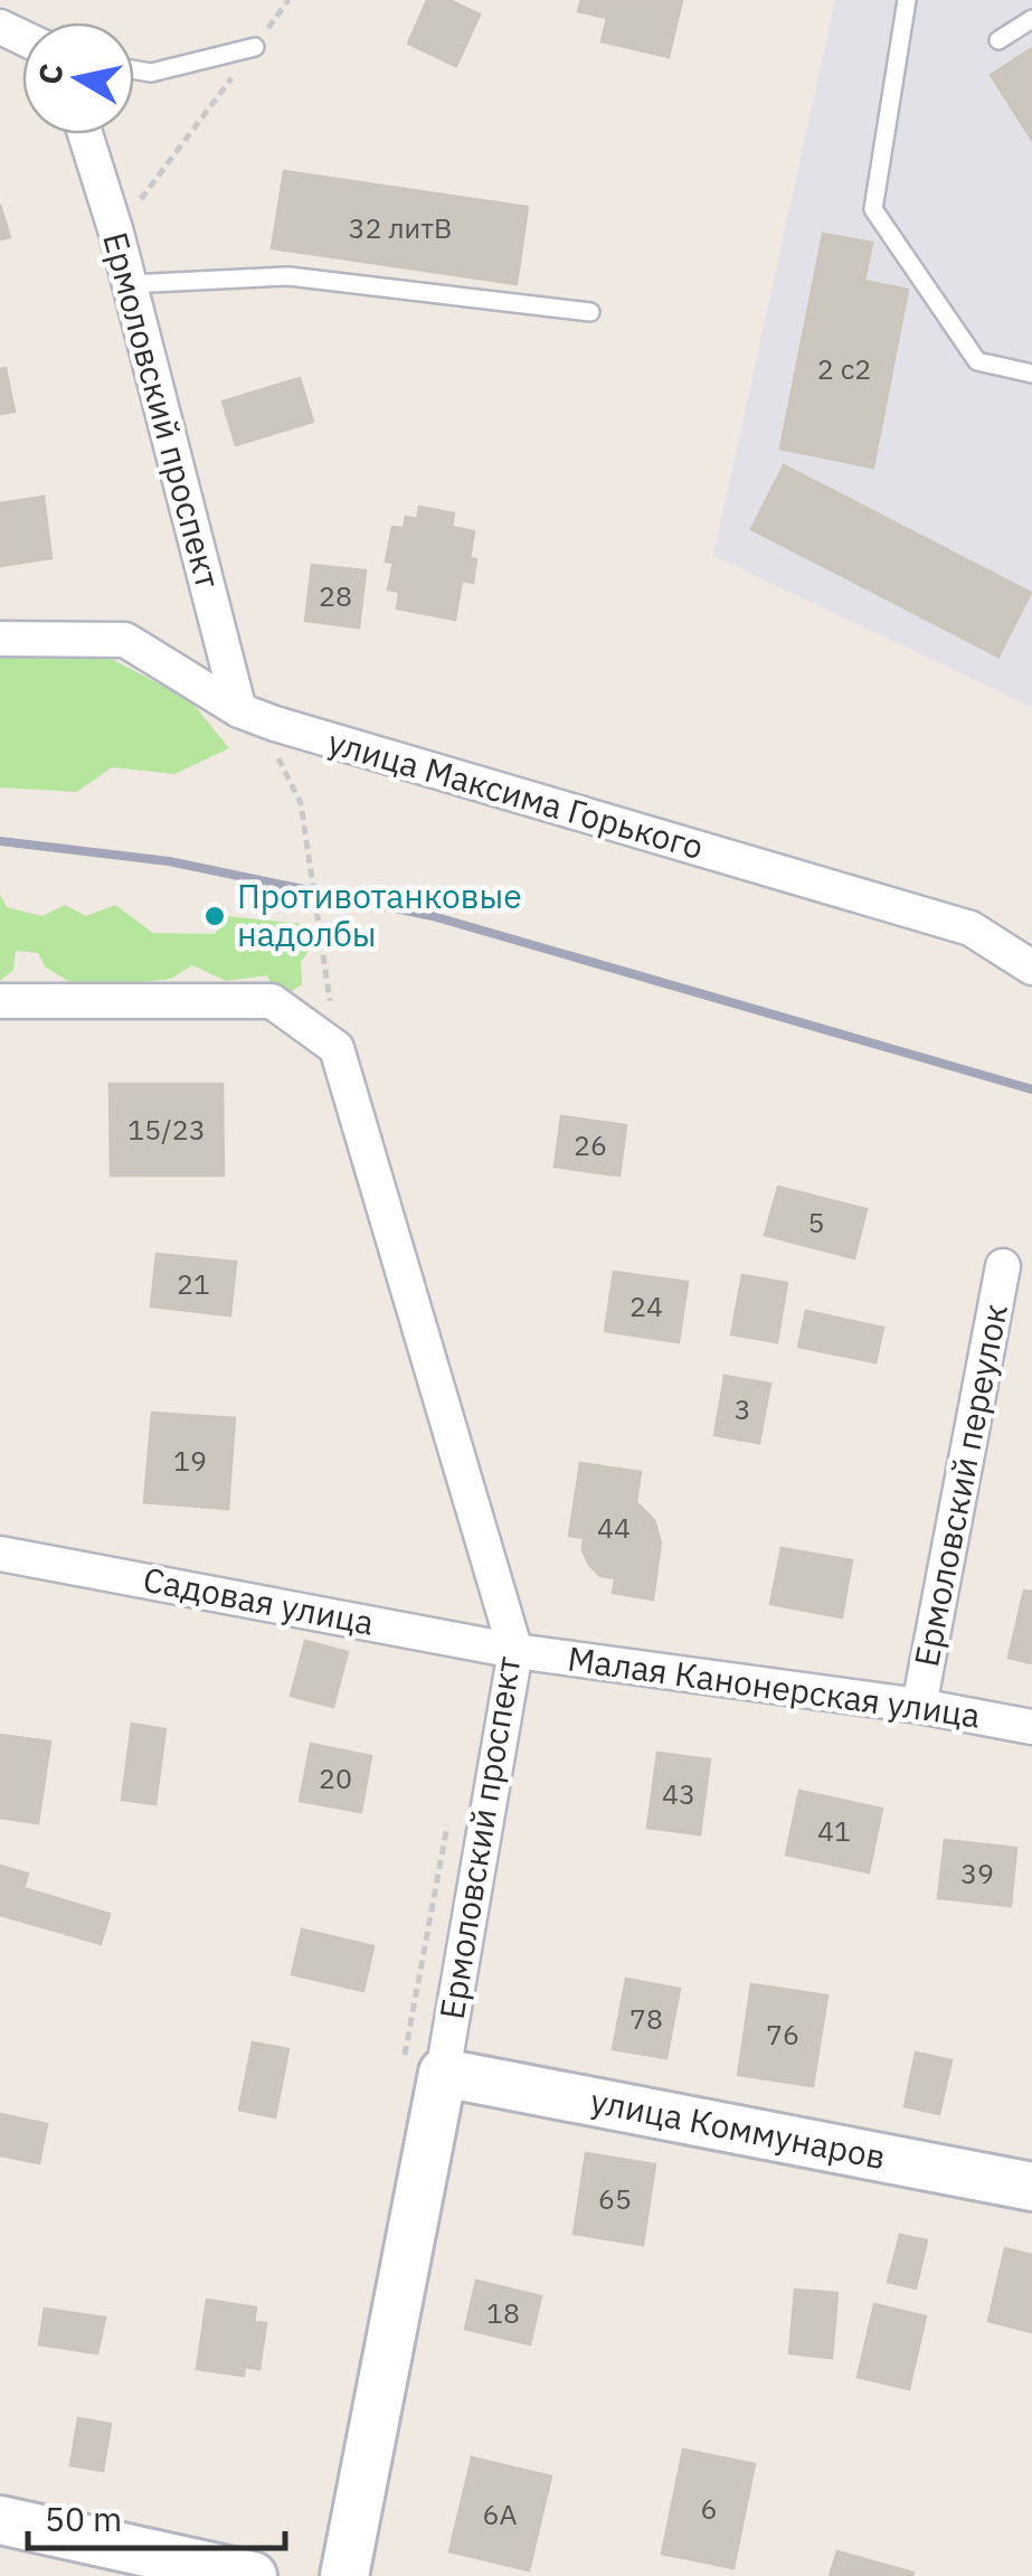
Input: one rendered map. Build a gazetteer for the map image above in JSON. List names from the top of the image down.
{
  "streets": {
    "street": [
      "Ермоловский проспект",
      "улица Максима Горького",
      "Ермоловский переулок",
      "Садовая улица",
      "Малая Канонерская улица",
      "улица Коммунаров"
    ]
  },
  "crossings": [
    ["Ермоловский проспект", "улица Максима Горького"],
    ["Ермоловский проспект", "Садовая улица"],
    ["Ермоловский проспект", "Малая Канонерская улица"],
    ["Ермоловский проспект", "улица Коммунаров"],
    ["Ермоловский переулок", "Малая Канонерская улица"],
    ["Садовая улица", "Малая Канонерская улица"]
  ],
  "places": ["Противотанковые надолбы"],
  "house_numbers": [
    "32 литВ",
    "2 с2",
    "28",
    "15/23",
    "26",
    "5",
    "21",
    "24",
    "3",
    "19",
    "44",
    "20",
    "43",
    "41",
    "39",
    "78",
    "76",
    "65",
    "18",
    "6",
    "6А"
  ],
  "scale_bar": "50 m",
  "north": "left"
}
